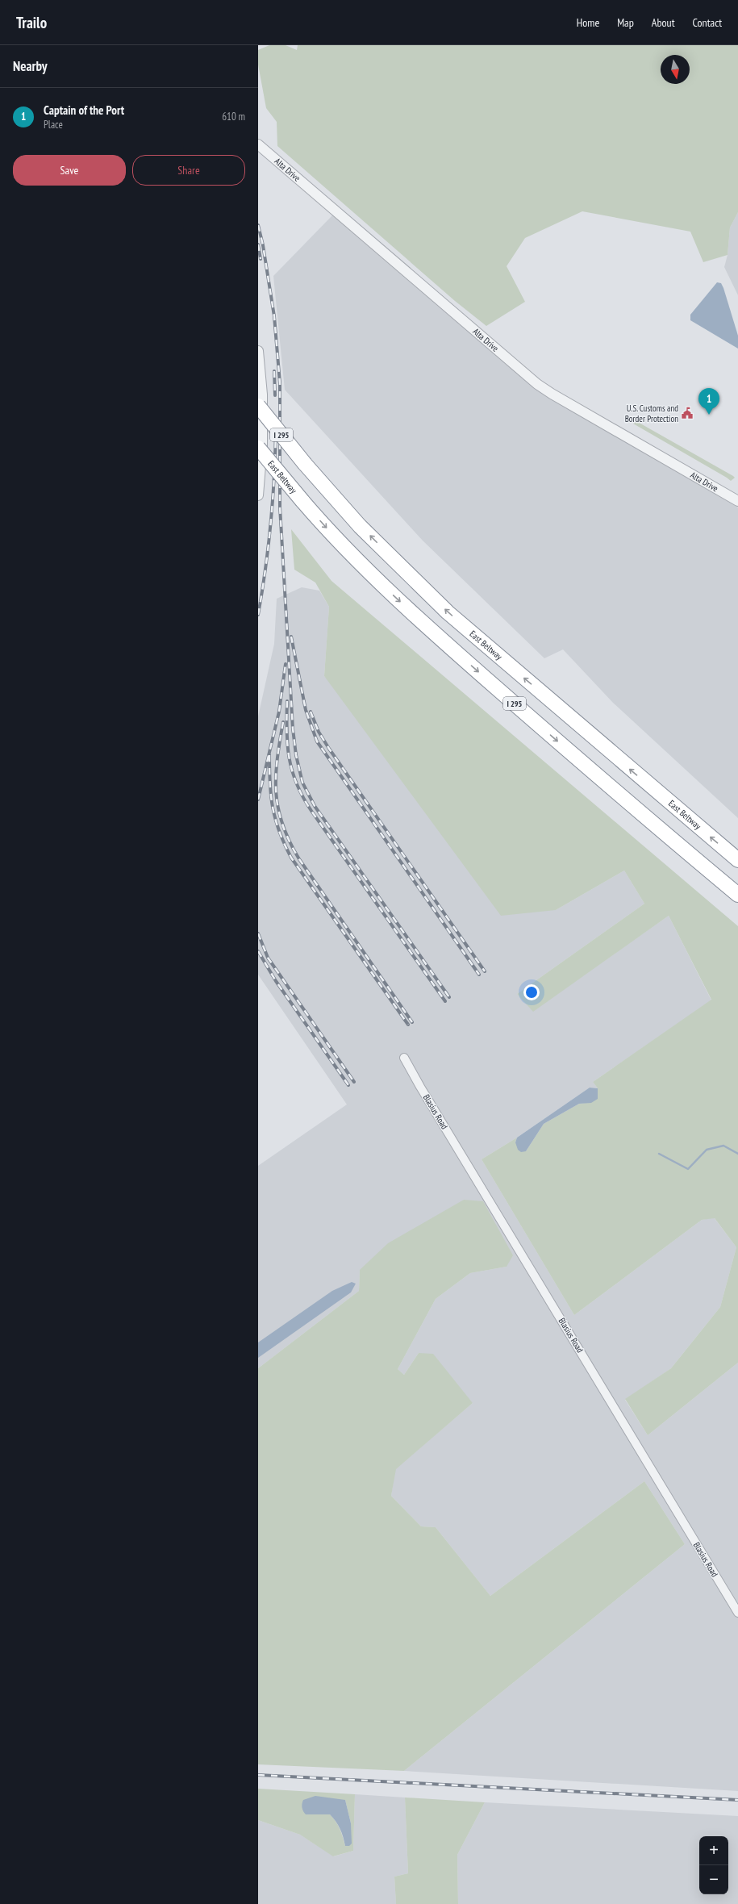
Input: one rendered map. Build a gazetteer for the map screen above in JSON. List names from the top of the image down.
{
  "streets": {
    "highway": ["I 295", "East Beltway"],
    "street": ["Alta Drive", "Blasius Road"]
  },
  "places": {
    "public building": ["U.S. Customs and Border Protection"]
  },
  "north": "bottom",
  "page": {
    "header": "Trailo",
    "nav": [
      "Home",
      "Map",
      "About",
      "Contact"
    ],
    "heading": "Nearby",
    "list": [
      {
        "mark": "1",
        "name": "Captain of the Port",
        "note": "Place",
        "value": "610 m"
      }
    ],
    "buttons": ["Save", "Share"],
    "pins": "1",
    "map_buttons": ["+", "−"]
  }
}
